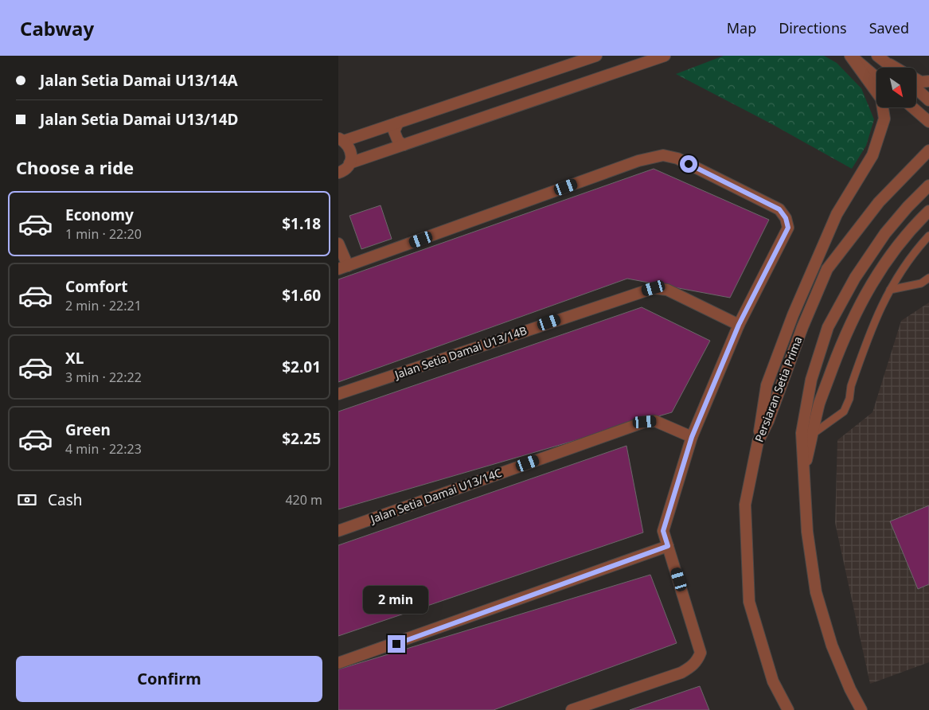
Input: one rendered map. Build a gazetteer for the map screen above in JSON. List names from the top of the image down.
{
  "streets": {
    "street": ["Jalan Setia Damai U13/14B", "Persiaran Setia Prima", "Jalan Setia Damai U13/14C"]
  },
  "north": "bottom right",
  "page": {
    "header": "Cabway",
    "nav": ["Map", "Directions", "Saved"],
    "banner": ["Jalan Setia Damai U13/14A", "Jalan Setia Damai U13/14D"],
    "heading": "Choose a ride",
    "list": [
      {
        "name": "Economy",
        "note": "1 min · 22:20",
        "value": "$1.18"
      },
      {
        "name": "Comfort",
        "note": "2 min · 22:21",
        "value": "$1.60"
      },
      {
        "name": "XL",
        "note": "3 min · 22:22",
        "value": "$2.01"
      },
      {
        "name": "Green",
        "note": "4 min · 22:23",
        "value": "$2.25"
      }
    ],
    "pay": ["Cash", "420 m"],
    "bubble": "2 min",
    "buttons": "Confirm"
  }
}
